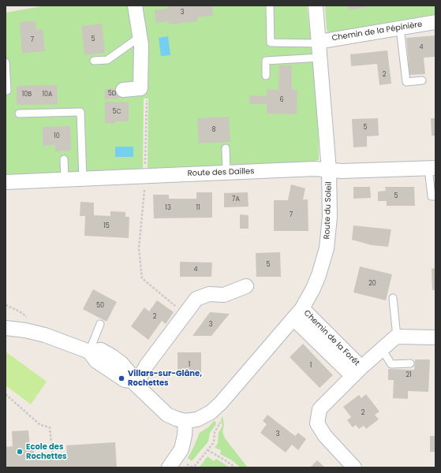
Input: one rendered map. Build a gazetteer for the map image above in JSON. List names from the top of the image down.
{
  "streets": {
    "street": [
      "Chemin de la Pépinière",
      "Route des Dailles",
      "Route du Soleil",
      "Chemin de la Forêt"
    ]
  },
  "crossings": [
    ["Chemin de la Pépinière", "Route du Soleil"],
    ["Route des Dailles", "Route du Soleil"],
    ["Route du Soleil", "Chemin de la Forêt"]
  ],
  "places": ["Villars-sur-Glâne, Rochettes", "Ecole des Rochettes"],
  "house_numbers": [
    "3",
    "5",
    "7",
    "4",
    "2",
    "5D",
    "10B",
    "10A",
    "6",
    "5C",
    "5",
    "8",
    "10",
    "5",
    "7A",
    "13",
    "11",
    "7",
    "15",
    "5",
    "4",
    "20",
    "50",
    "2",
    "3",
    "1",
    "1",
    "21",
    "2",
    "3"
  ]
}
